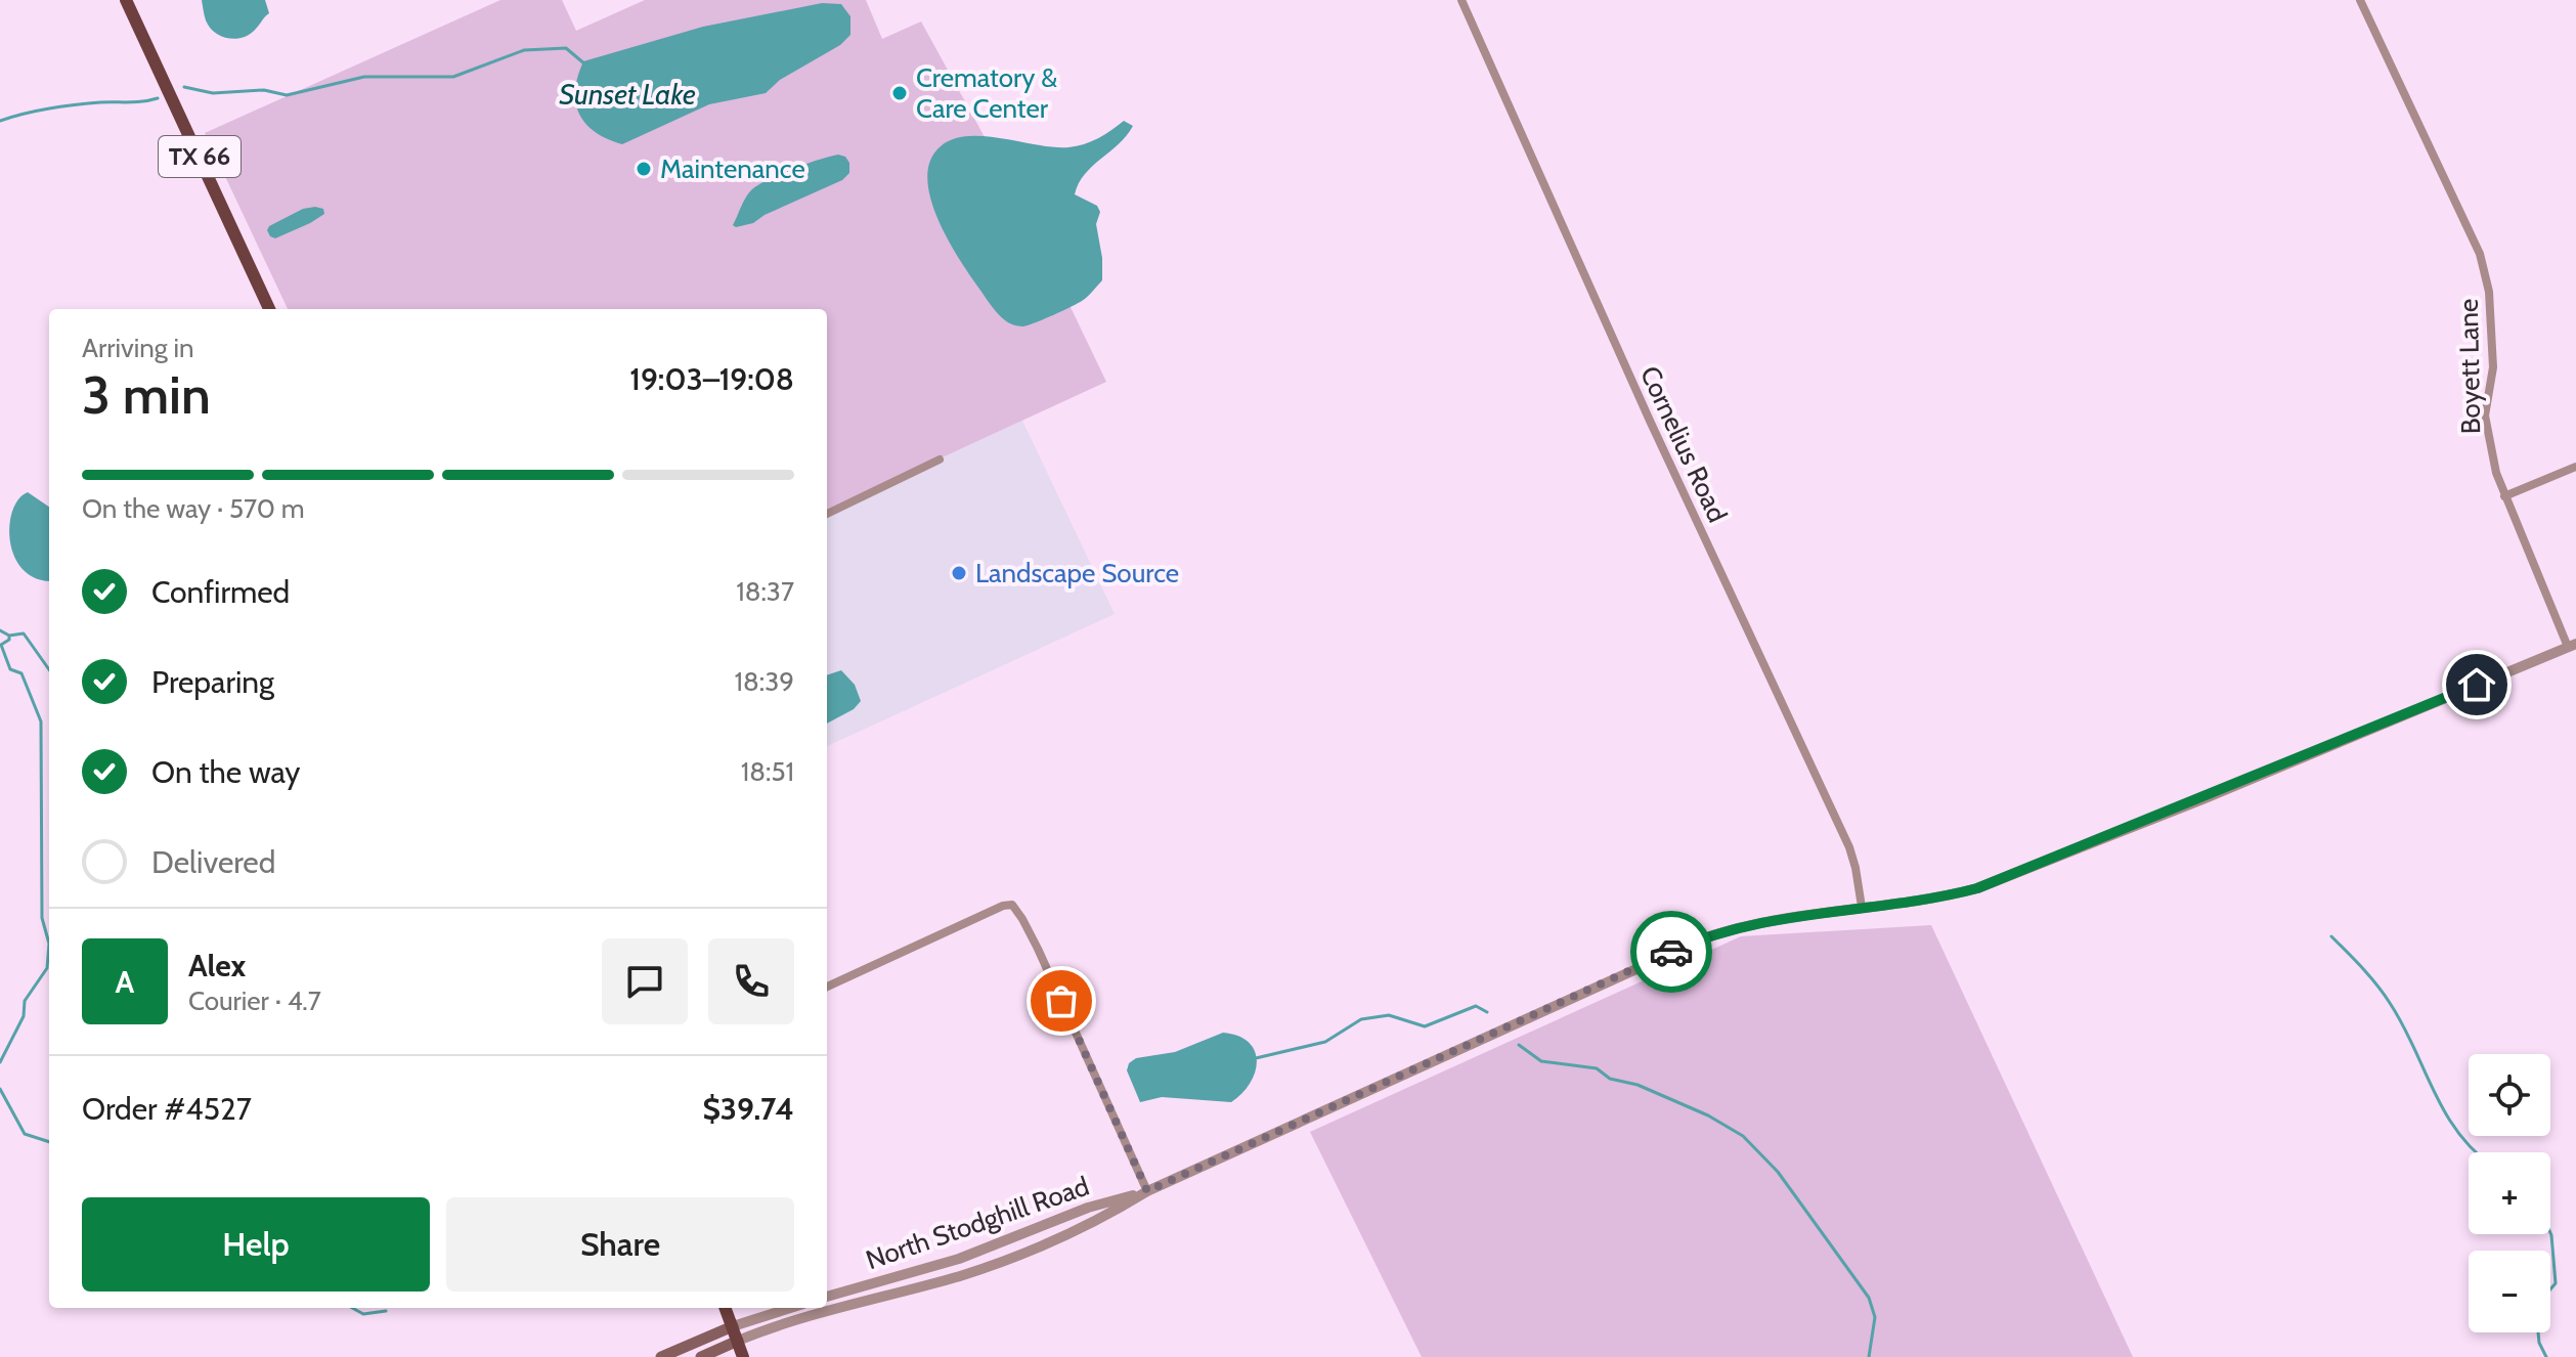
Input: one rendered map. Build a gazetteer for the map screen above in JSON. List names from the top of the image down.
{
  "streets": {
    "main road": ["TX 66", "North Stodghill Road"],
    "street": ["Boyett Lane", "Cornelius Road"]
  },
  "crossings": [
    ["Boyett Lane", "North Stodghill Road"],
    ["Cornelius Road", "North Stodghill Road"]
  ],
  "water": ["Sunset Lake"],
  "places": ["Crematory & Care Center", "Maintenance", "Landscape Source"],
  "page": {
    "heading": ["3 min", "Arriving in", "19:03–19:08"],
    "panel": [
      "Alex",
      "Courier · 4.7",
      "Order #4527",
      "$39.74"
    ],
    "bar": "On the way · 570 m",
    "list": [
      ["Confirmed", "18:37"],
      ["Preparing", "18:39"],
      ["On the way", "18:51"],
      "Delivered"
    ],
    "round": "A",
    "map_buttons": ["+", "−"],
    "buttons": ["Help", "Share"]
  }
}
